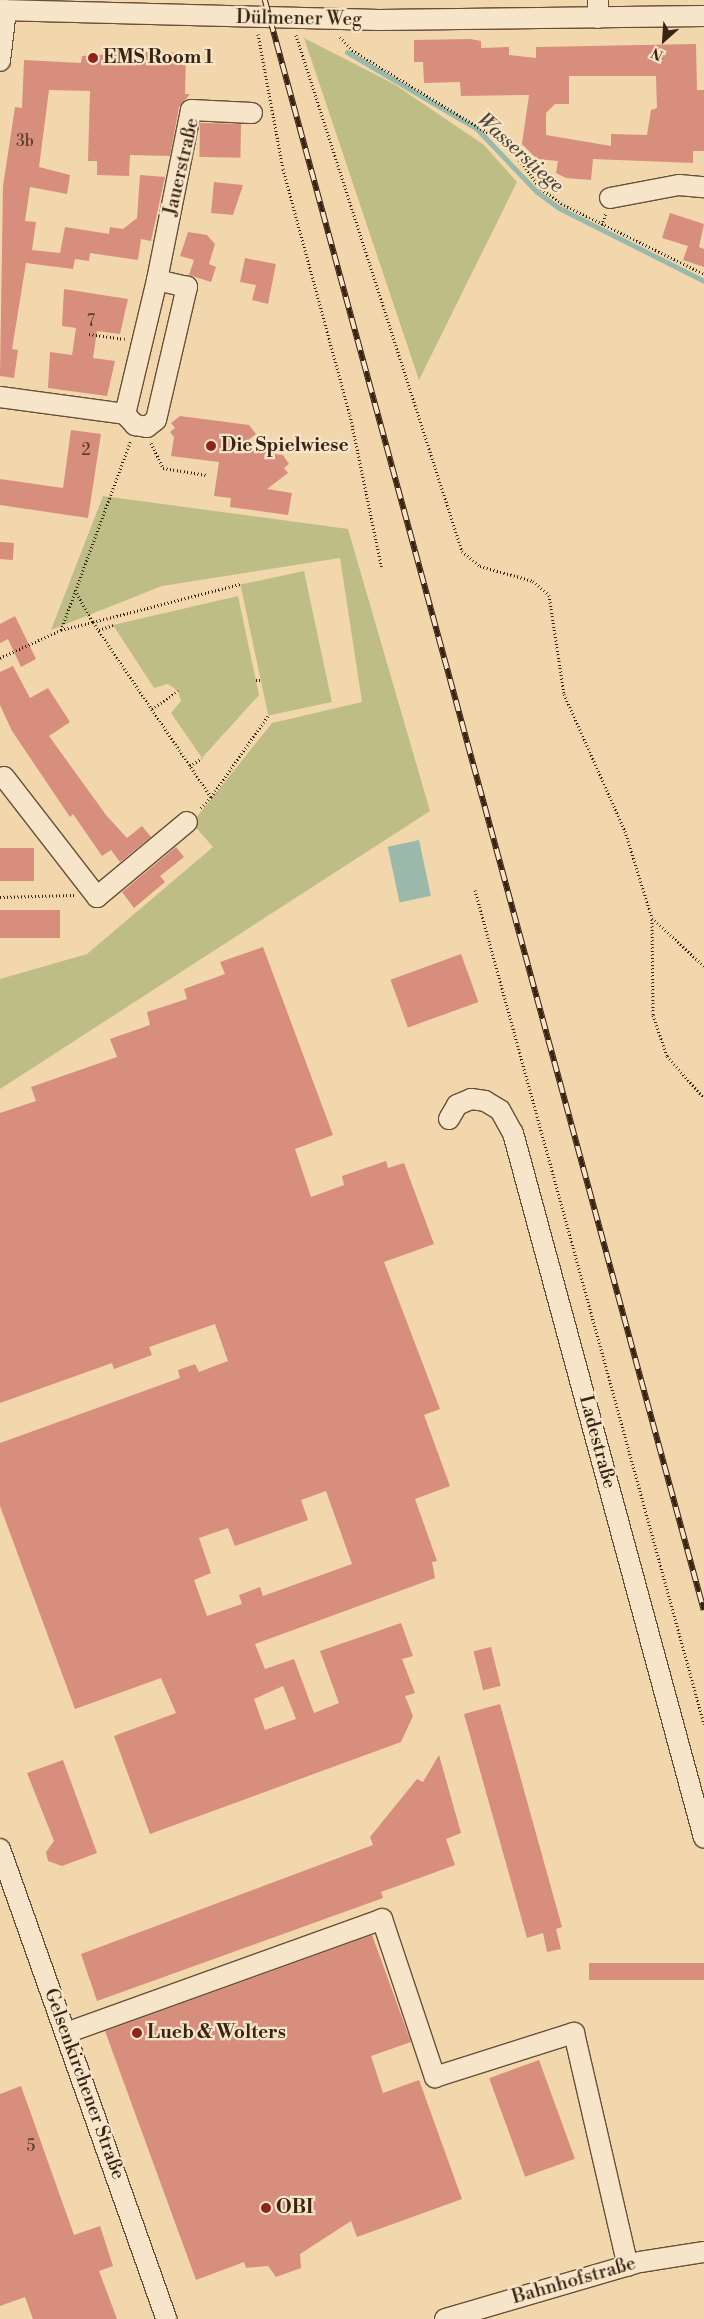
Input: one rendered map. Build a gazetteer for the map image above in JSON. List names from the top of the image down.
{
  "streets": {
    "street": [
      "Dülmener Weg",
      "Jauerstraße",
      "Ladestraße",
      "Gelsenkirchener Straße",
      "Bahnhofstraße"
    ]
  },
  "water": ["Wasserstiege"],
  "places": [
    "EMS Room 1",
    "Die Spielwiese",
    "Lueb & Wolters",
    "OBI"
  ],
  "house_numbers": [
    "3b",
    "7",
    "2",
    "5"
  ],
  "north": "bottom left"
}
